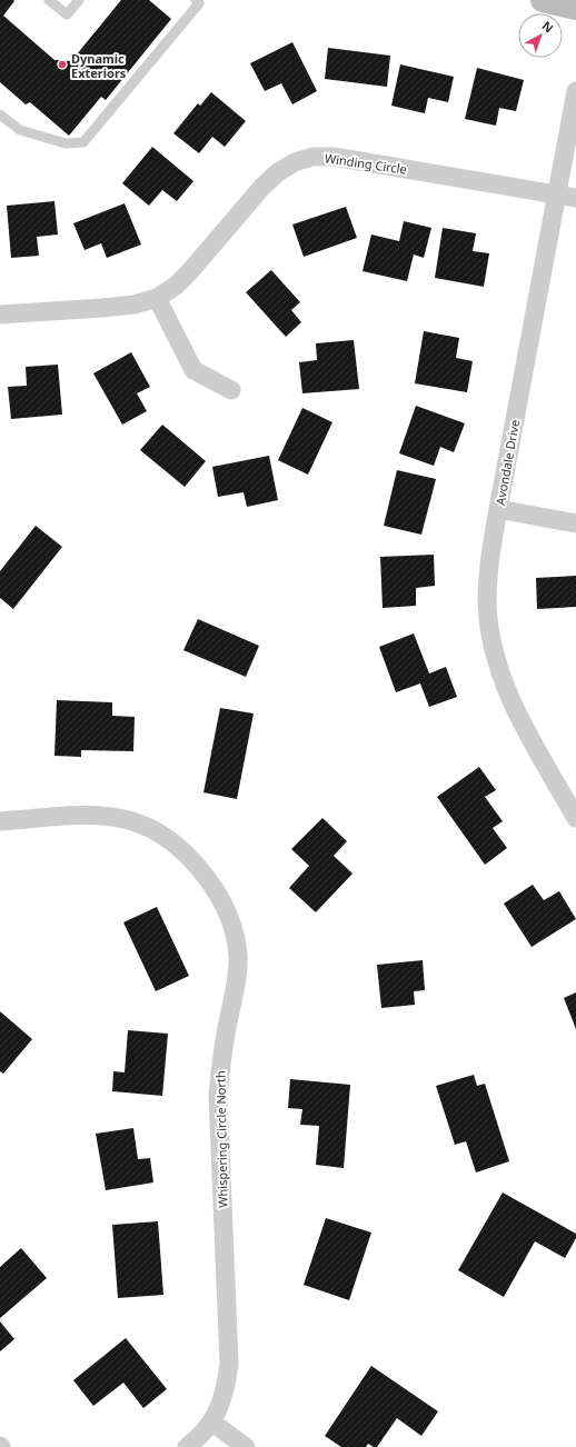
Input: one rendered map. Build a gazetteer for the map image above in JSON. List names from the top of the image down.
{
  "streets": {
    "street": ["Winding Circle", "Avondale Drive", "Whispering Circle North"]
  },
  "crossings": [
    ["Winding Circle", "Avondale Drive"]
  ],
  "places": ["Dynamic Exteriors"],
  "north": "top right"
}
